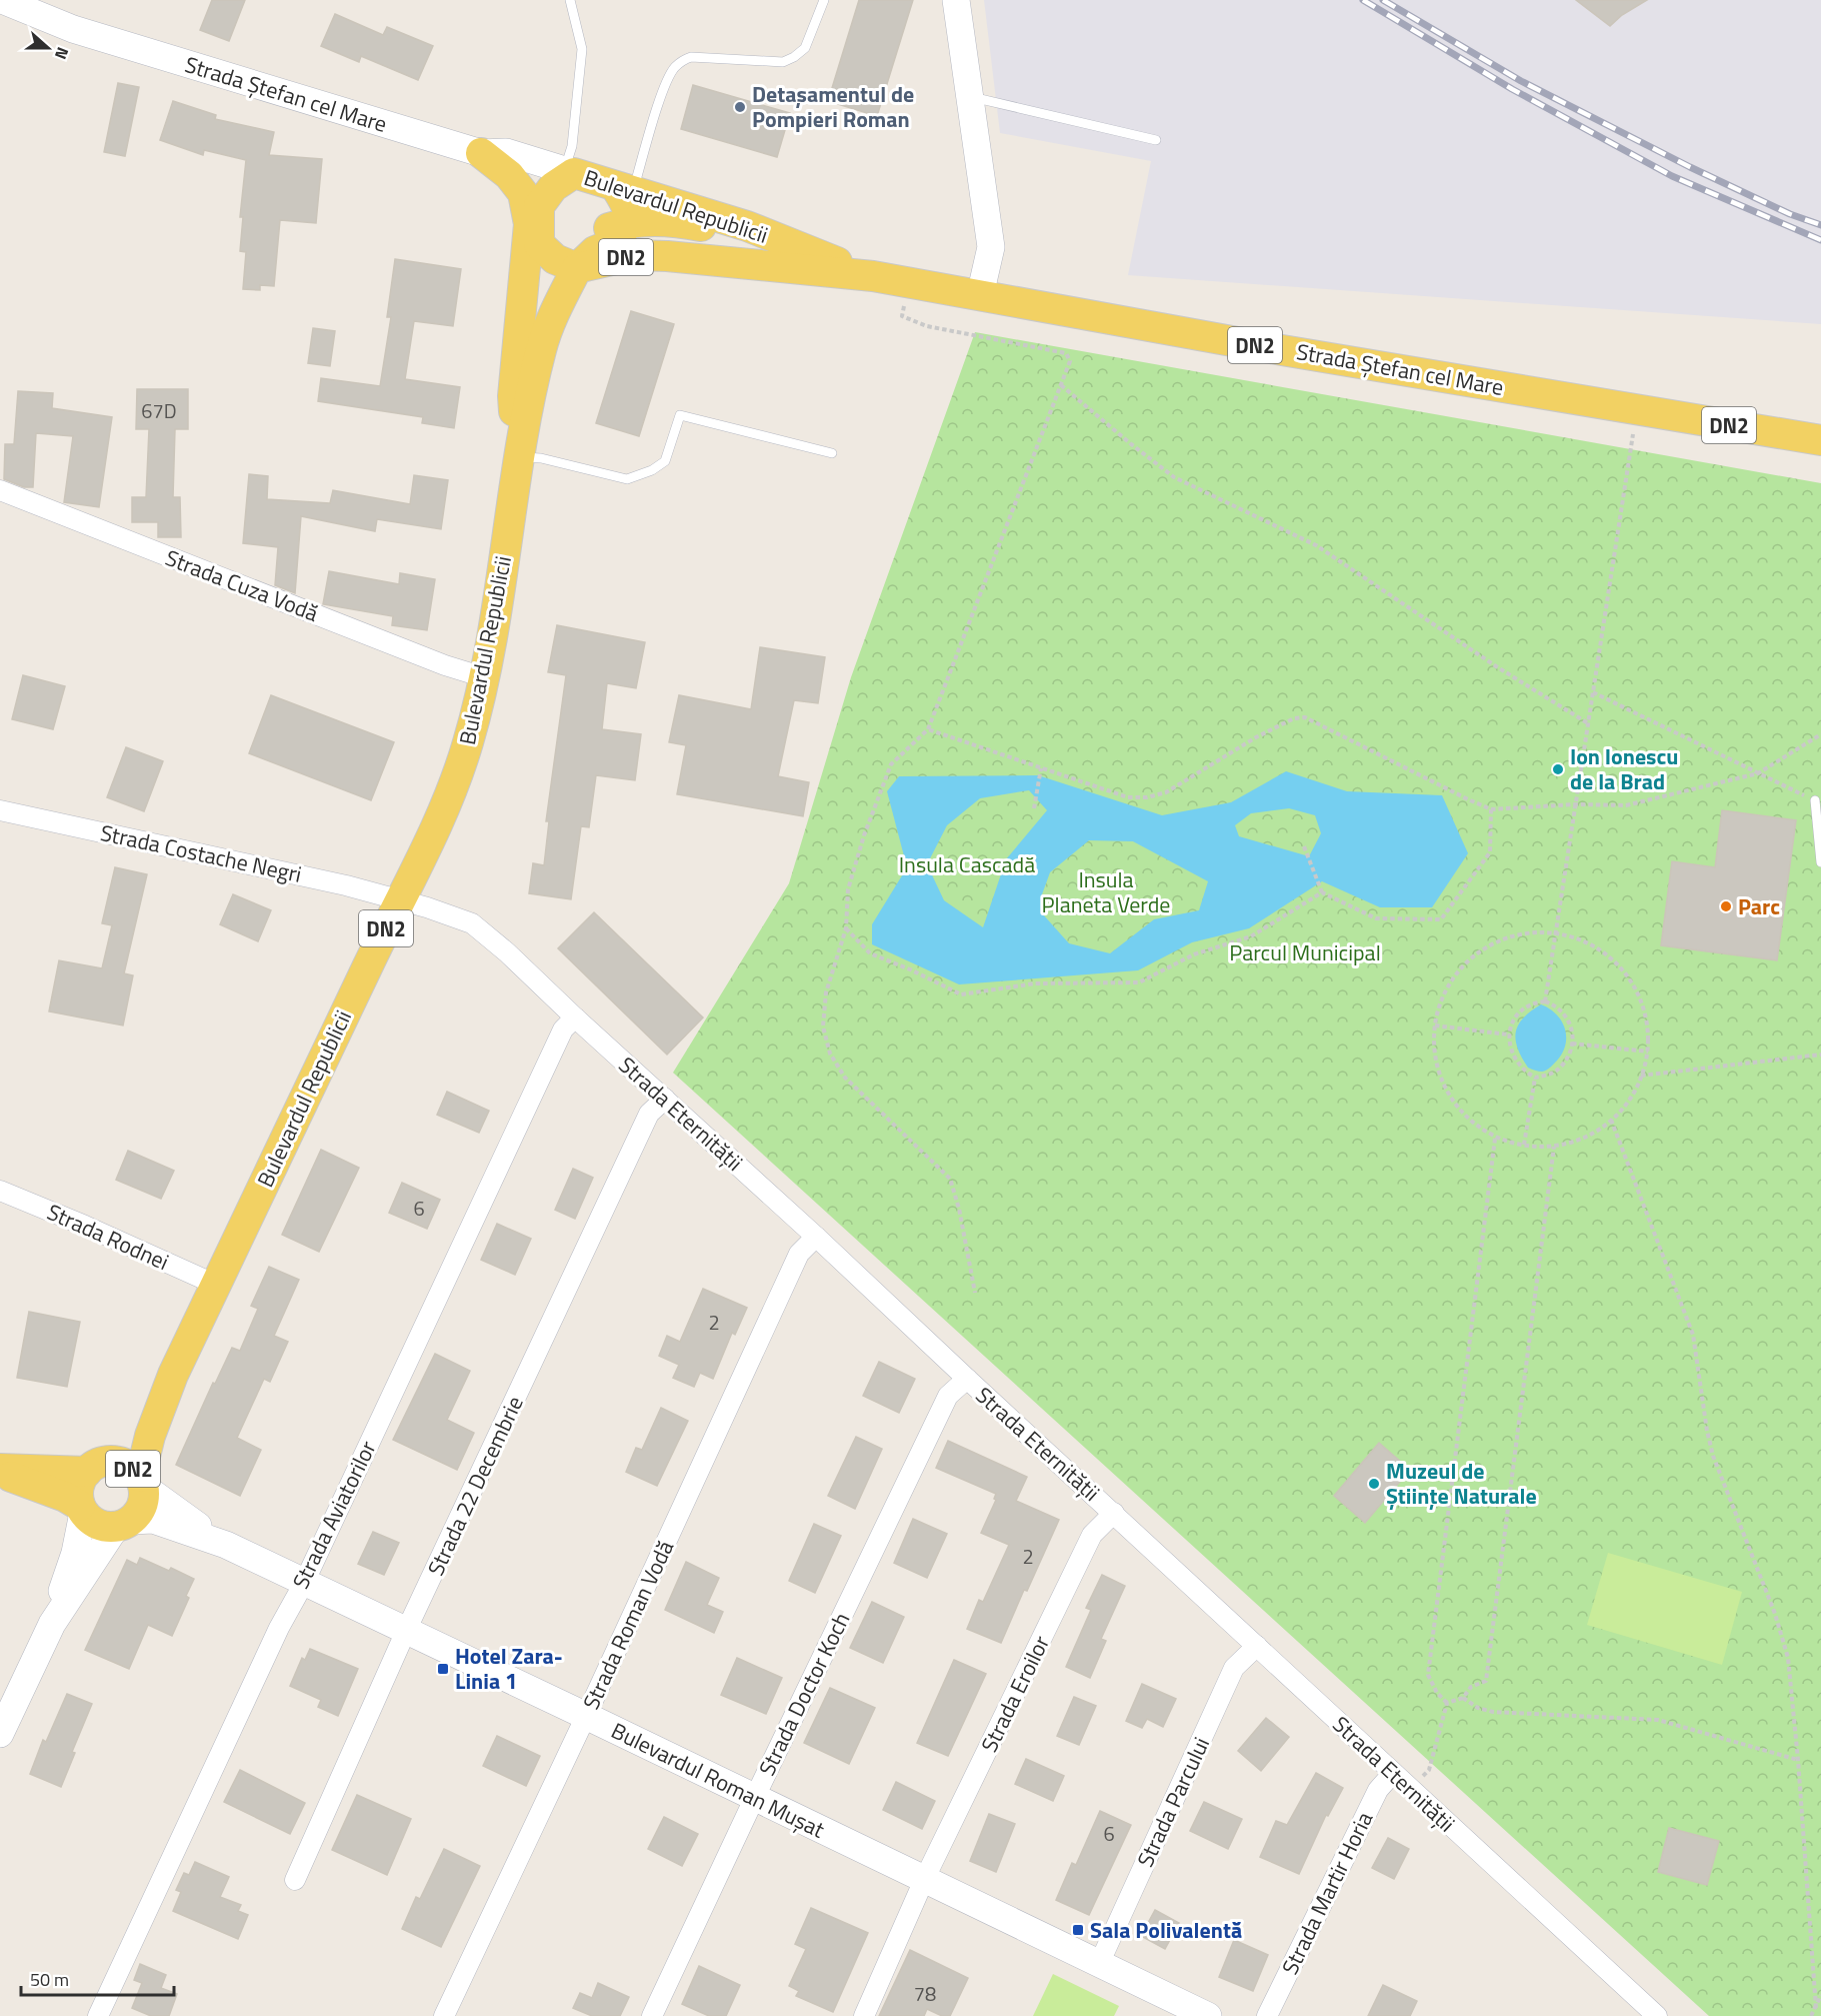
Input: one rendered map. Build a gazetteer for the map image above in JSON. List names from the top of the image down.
{
  "streets": {
    "main road": ["Strada Ștefan cel Mare", "Bulevardul Republicii", "DN2"],
    "street": [
      "Strada Cuza Vodă",
      "Strada Costache Negri",
      "Strada Eternității",
      "Strada Rodnei",
      "Strada 22 Decembrie",
      "Strada Aviatorilor",
      "Strada Roman Vodă",
      "Strada Doctor Koch",
      "Strada Eroilor",
      "Bulevardul Roman Mușat",
      "Strada Parcului",
      "Strada Martir Horia"
    ]
  },
  "crossings": [
    ["Strada Ștefan cel Mare", "Bulevardul Republicii"],
    ["Strada Ștefan cel Mare", "DN2"],
    ["Bulevardul Republicii", "DN2"],
    ["Bulevardul Republicii", "Strada Cuza Vodă"],
    ["Bulevardul Republicii", "Strada Costache Negri"],
    ["Bulevardul Republicii", "Strada Eternității"],
    ["Bulevardul Republicii", "Strada Rodnei"],
    ["Bulevardul Republicii", "Bulevardul Roman Mușat"],
    ["DN2", "Bulevardul Roman Mușat"],
    ["Strada Costache Negri", "Strada Eternității"],
    ["Strada Eternității", "Strada 22 Decembrie"],
    ["Strada Eternității", "Strada Aviatorilor"],
    ["Strada Eternității", "Strada Roman Vodă"],
    ["Strada Eternității", "Strada Doctor Koch"],
    ["Strada Eternității", "Strada Eroilor"],
    ["Strada Eternității", "Strada Parcului"],
    ["Strada Eternității", "Strada Martir Horia"],
    ["Strada 22 Decembrie", "Bulevardul Roman Mușat"],
    ["Strada Aviatorilor", "Bulevardul Roman Mușat"],
    ["Strada Roman Vodă", "Bulevardul Roman Mușat"],
    ["Strada Doctor Koch", "Bulevardul Roman Mușat"],
    ["Strada Eroilor", "Bulevardul Roman Mușat"],
    ["Bulevardul Roman Mușat", "Strada Parcului"]
  ],
  "parks": ["Insula Cascadă", "Insula Planeta Verde", "Parcul Municipal"],
  "places": {
    "other": [
      "Detașamentul de Pompieri Roman",
      "Ion Ionescu de la Brad",
      "Parc",
      "Muzeul de Științe Naturale"
    ],
    "transit": ["Hotel Zara- Linia 1", "Sala Polivalentă"]
  },
  "house_numbers": [
    "67D",
    "6",
    "2",
    "2",
    "6",
    "78"
  ],
  "scale_bar": "50 m",
  "north": "right"
}
